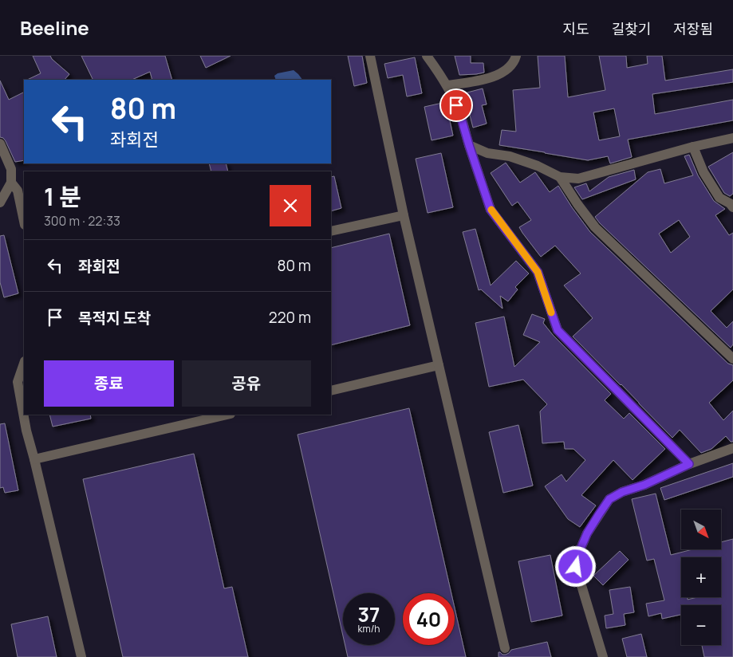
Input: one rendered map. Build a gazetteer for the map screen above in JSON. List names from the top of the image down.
{
  "north": "bottom right",
  "page": {
    "header": "Beeline",
    "nav": ["지도", "길찾기", "저장됨"],
    "turn": ["80 m", "좌회전"],
    "heading": ["1 분", "300 m · 22:33"],
    "list": [
      {
        "name": "좌회전",
        "value": "80 m"
      },
      {
        "name": "목적지 도착",
        "value": "220 m"
      }
    ],
    "buttons": ["종료", "공유"],
    "map_buttons": ["+", "−"],
    "speed": "37 km/h",
    "limit": "40"
  }
}
